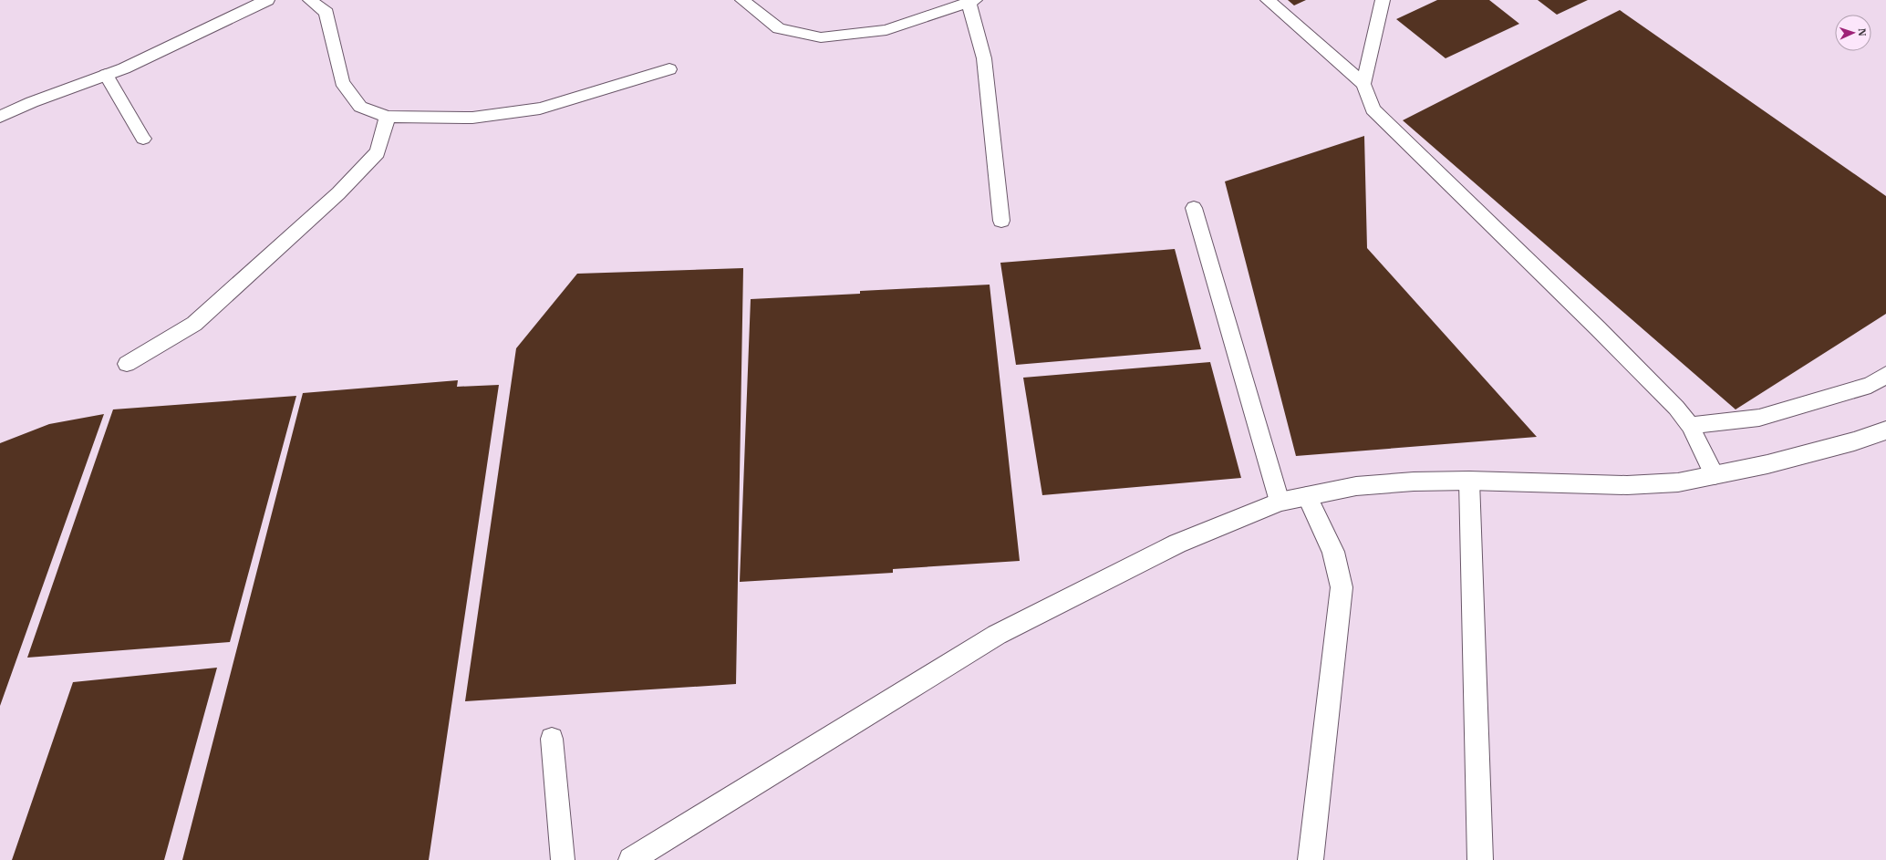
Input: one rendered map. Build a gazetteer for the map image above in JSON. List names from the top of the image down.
{
  "north": "right"
}
